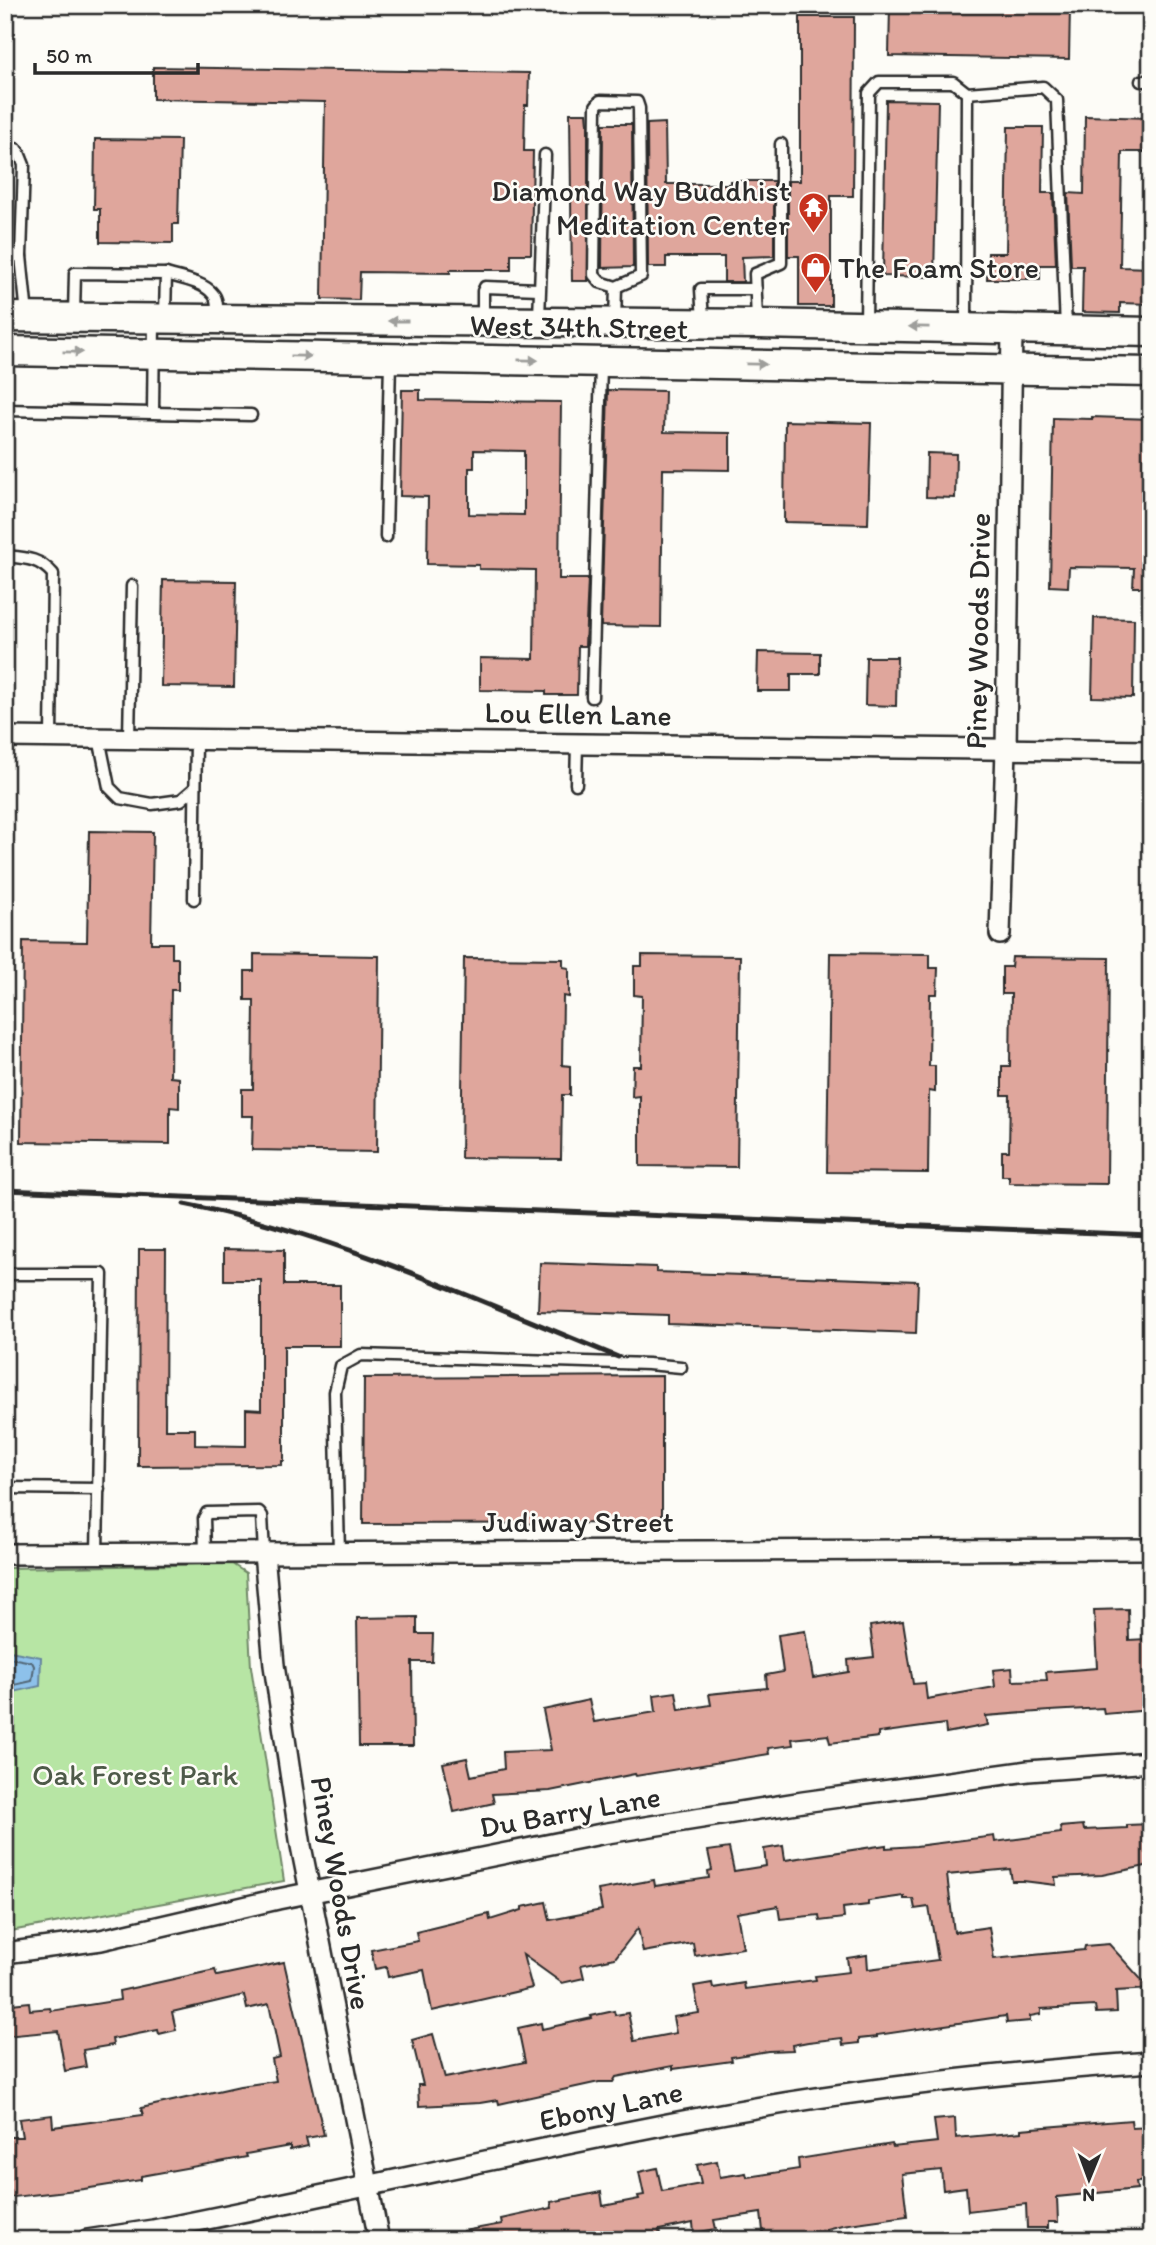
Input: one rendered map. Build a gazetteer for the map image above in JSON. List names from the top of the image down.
{
  "streets": {
    "main road": ["West 34th Street"],
    "street": [
      "Piney Woods Drive",
      "Lou Ellen Lane",
      "Judiway Street",
      "Du Barry Lane",
      "Ebony Lane"
    ]
  },
  "crossings": [
    ["West 34th Street", "Piney Woods Drive"],
    ["Piney Woods Drive", "Lou Ellen Lane"],
    ["Piney Woods Drive", "Judiway Street"],
    ["Piney Woods Drive", "Du Barry Lane"],
    ["Piney Woods Drive", "Ebony Lane"]
  ],
  "parks": ["Oak Forest Park"],
  "places": {
    "temple": ["Diamond Way Buddhist Meditation Center"],
    "shop": ["The Foam Store"]
  },
  "scale_bar": "50 m",
  "north": "bottom"
}
